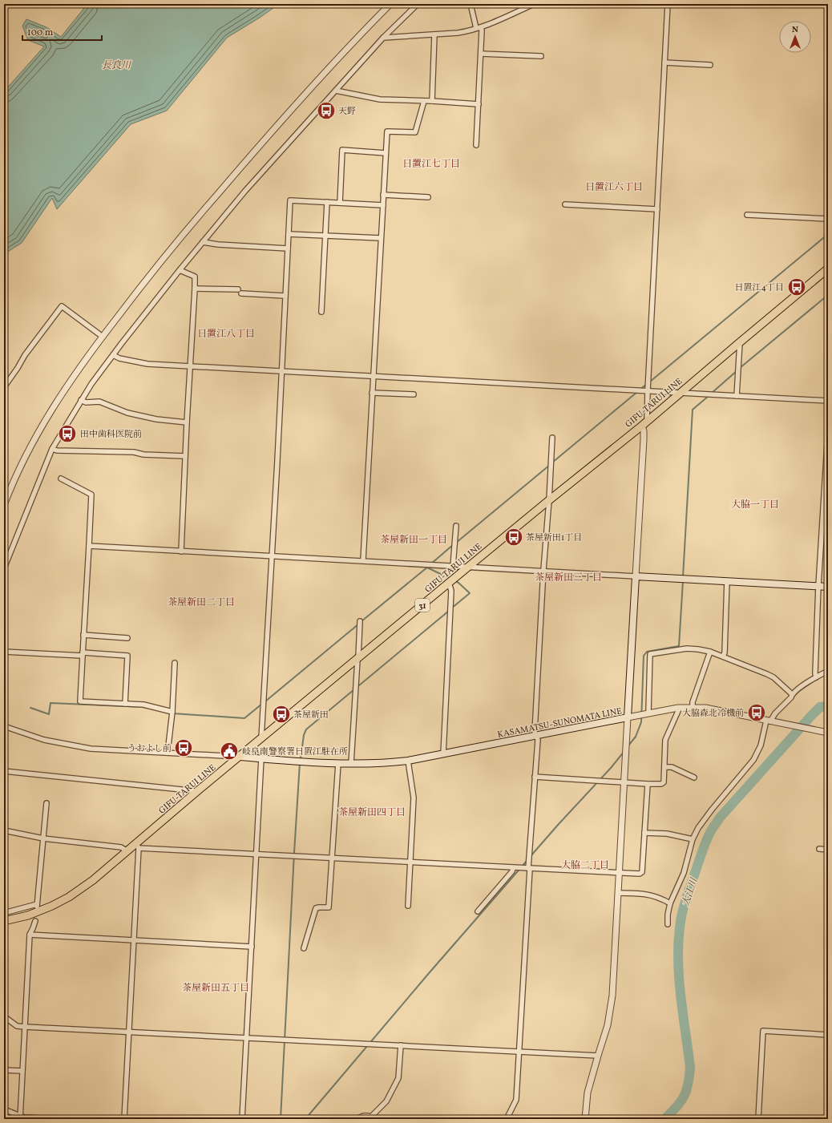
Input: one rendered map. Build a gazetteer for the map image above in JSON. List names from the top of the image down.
{
  "streets": {
    "main road": ["GIFU-TARUI LINE", "31", "KASAMATSU-SUNOMATA LINE"]
  },
  "crossings": [
    ["GIFU-TARUI LINE", "KASAMATSU-SUNOMATA LINE"]
  ],
  "districts": [
    "日置江七丁目",
    "日置江六丁目",
    "日置江八丁目",
    "大脇一丁目",
    "茶屋新田一丁目",
    "茶屋新田三丁目",
    "茶屋新田二丁目",
    "茶屋新田四丁目",
    "大脇二丁目",
    "茶屋新田五丁目"
  ],
  "water": ["長良川", "大江川"],
  "places": {
    "bus stop": [
      "天野",
      "日置江4丁目",
      "田中歯科医院前",
      "茶屋新田1丁目",
      "大脇森北冷機前",
      "茶屋新田",
      "うおよし前"
    ],
    "public building": ["岐阜南警察署日置江駐在所"]
  },
  "scale_bar": "100 m",
  "north": "top"
}
